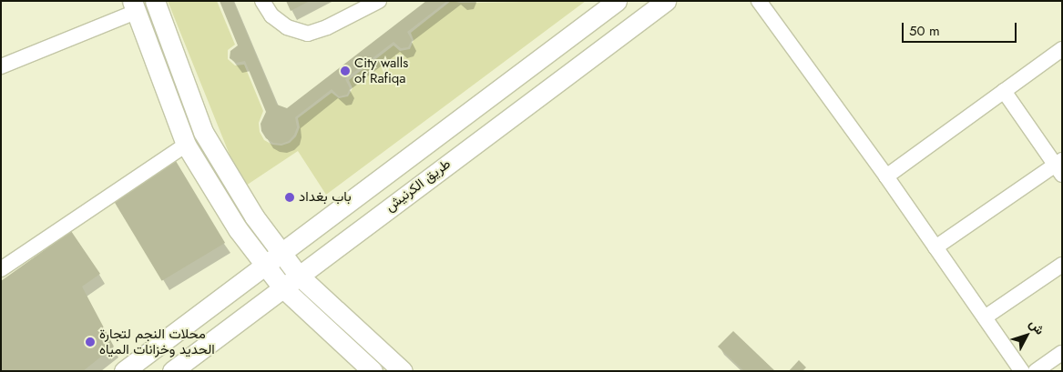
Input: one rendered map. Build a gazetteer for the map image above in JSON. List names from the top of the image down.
{
  "streets": {
    "main road": ["طريق الكرنيش"]
  },
  "places": ["City walls of Rafiqa", "باب بغداد", "محلات النجم لتجارة الحديد وخزانات المياه"],
  "scale_bar": "50 m",
  "north": "top right"
}
